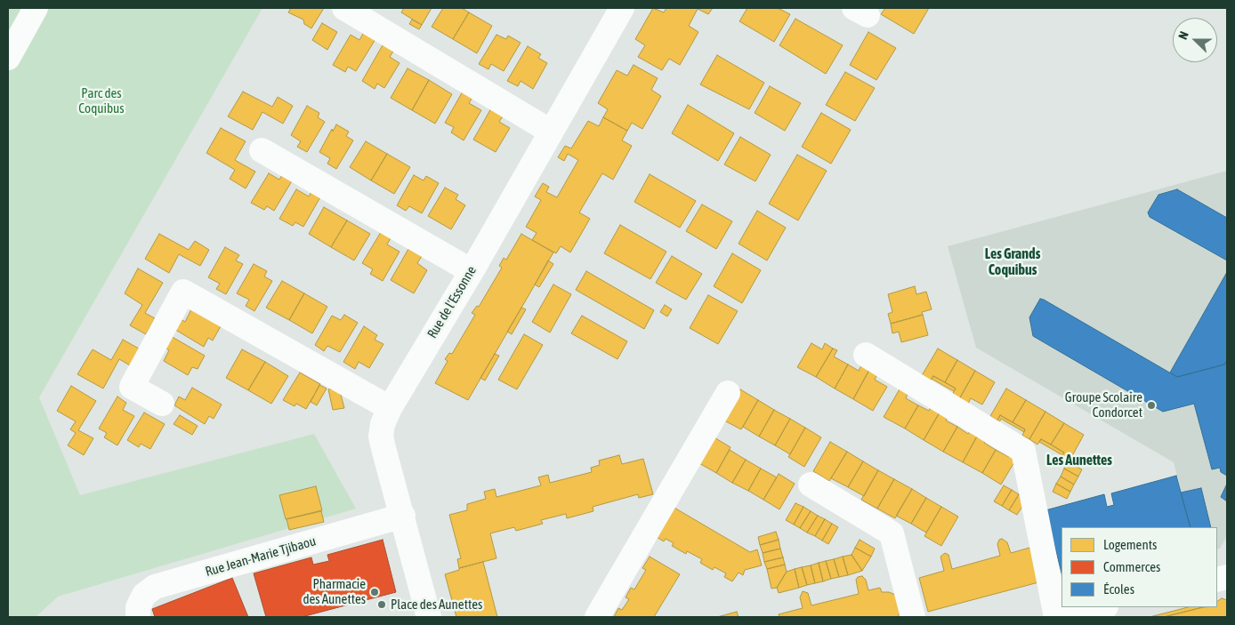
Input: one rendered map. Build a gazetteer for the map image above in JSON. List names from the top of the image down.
{
  "streets": {
    "street": ["Rue de l'Essonne", "Rue Jean-Marie Tjibaou"]
  },
  "crossings": [
    ["Rue de l'Essonne", "Rue Jean-Marie Tjibaou"]
  ],
  "districts": ["Les Grands Coquibus", "Les Aunettes"],
  "parks": ["Parc des Coquibus"],
  "places": ["Groupe Scolaire Condorcet", "Pharmacie des Aunettes", "Place des Aunettes"],
  "legend": ["Logements", "Commerces", "Écoles"],
  "north": "left"
}
